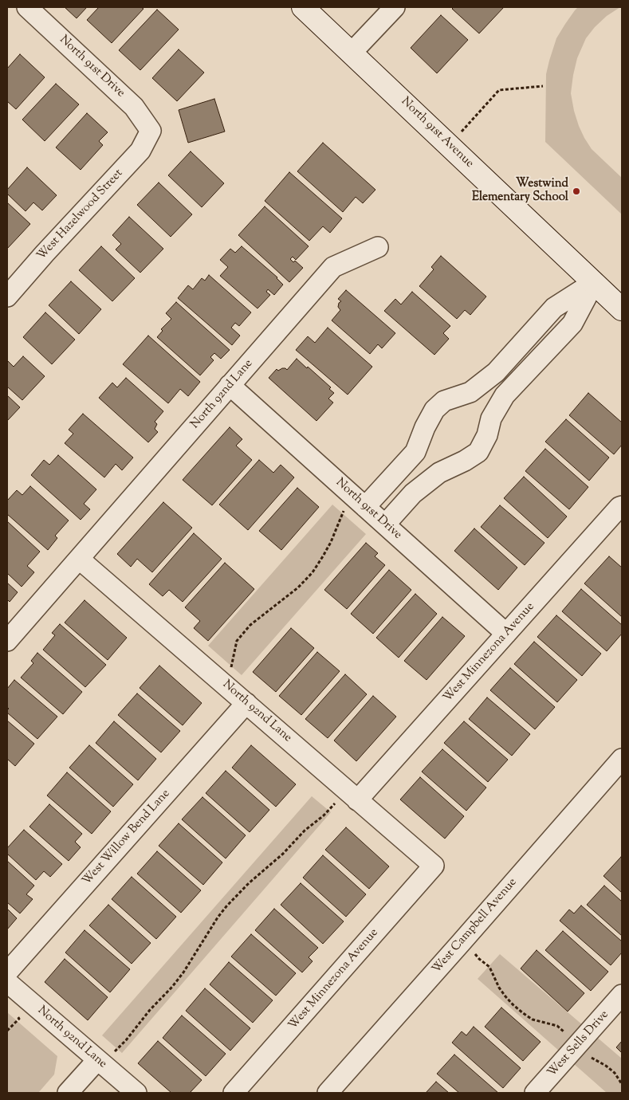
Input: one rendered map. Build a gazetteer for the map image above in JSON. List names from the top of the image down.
{
  "streets": {
    "main road": ["North 91st Avenue"],
    "street": [
      "North 91st Drive",
      "West Hazelwood Street",
      "North 92nd Lane",
      "West Minnezona Avenue",
      "West Willow Bend Lane",
      "West Campbell Avenue",
      "West Sells Drive"
    ]
  },
  "crossings": [
    ["North 91st Drive", "West Hazelwood Street"],
    ["North 91st Drive", "North 92nd Lane"],
    ["North 91st Drive", "West Minnezona Avenue"],
    ["North 92nd Lane", "West Minnezona Avenue"],
    ["North 92nd Lane", "West Willow Bend Lane"]
  ],
  "places": ["Westwind Elementary School"]
}
